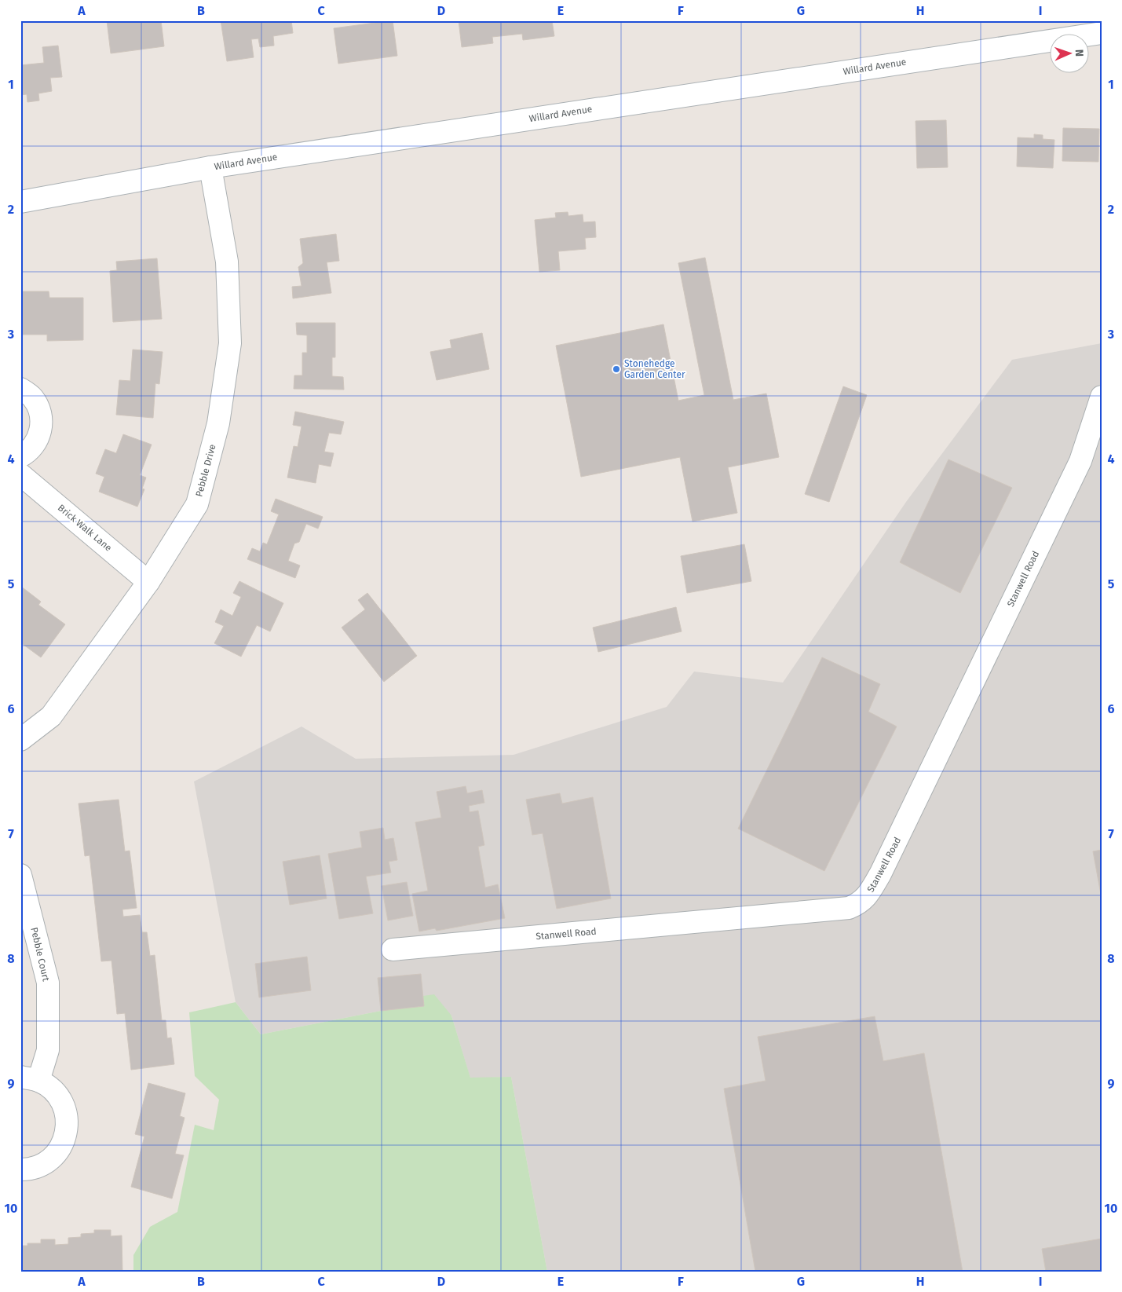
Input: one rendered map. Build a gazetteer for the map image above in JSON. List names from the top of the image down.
{
  "streets": {
    "street": [
      "Willard Avenue",
      "Pebble Drive",
      "Brick Walk Lane",
      "Stanwell Road",
      "Pebble Court"
    ]
  },
  "crossings": [
    ["Willard Avenue", "Pebble Drive"],
    ["Pebble Drive", "Brick Walk Lane"]
  ],
  "places": ["Stonehedge Garden Center"],
  "north": "right",
  "grid": {
    "columns": [
      "A",
      "B",
      "C",
      "D",
      "E",
      "F",
      "G",
      "H",
      "I"
    ],
    "rows": [
      "1",
      "2",
      "3",
      "4",
      "5",
      "6",
      "7",
      "8",
      "9",
      "10"
    ]
  }
}
